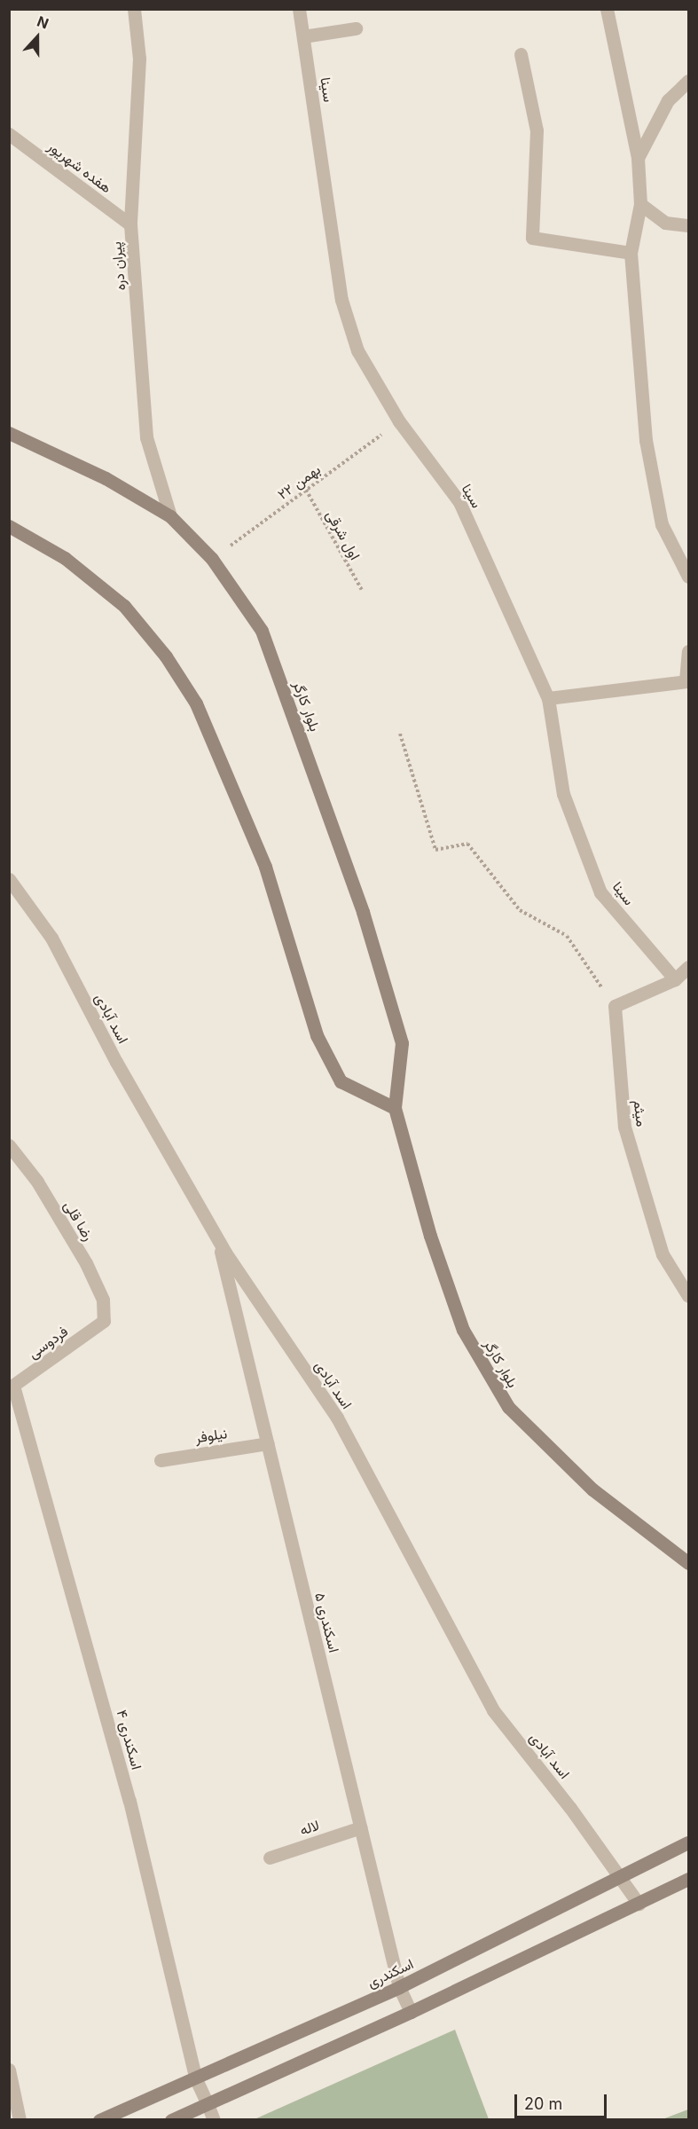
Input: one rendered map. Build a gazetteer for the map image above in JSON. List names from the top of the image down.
{
  "streets": {
    "street": [
      "سینا",
      "هفده شهریور",
      "پیران دره",
      "بلوار کارگر",
      "اسد آبادی",
      "میثم",
      "رضا قلی",
      "فردوسی",
      "نیلوفر",
      "اسکندری ۵",
      "اسکندری ۴",
      "لاله",
      "اسکندری"
    ],
    "path": ["۲۲ بهمن", "اول شرقی"]
  },
  "crossings": [
    ["سینا", "۲۲ بهمن"],
    ["هفده شهریور", "پیران دره"],
    ["پیران دره", "بلوار کارگر"],
    ["۲۲ بهمن", "اول شرقی"],
    ["۲۲ بهمن", "بلوار کارگر"],
    ["اسد آبادی", "اسکندری ۵"],
    ["اسد آبادی", "اسکندری"],
    ["رضا قلی", "فردوسی"],
    ["فردوسی", "اسکندری ۴"],
    ["نیلوفر", "اسکندری ۵"],
    ["اسکندری ۵", "لاله"],
    ["اسکندری ۵", "اسکندری"],
    ["اسکندری ۴", "اسکندری"]
  ],
  "scale_bar": "20 m",
  "north": "top"
}
